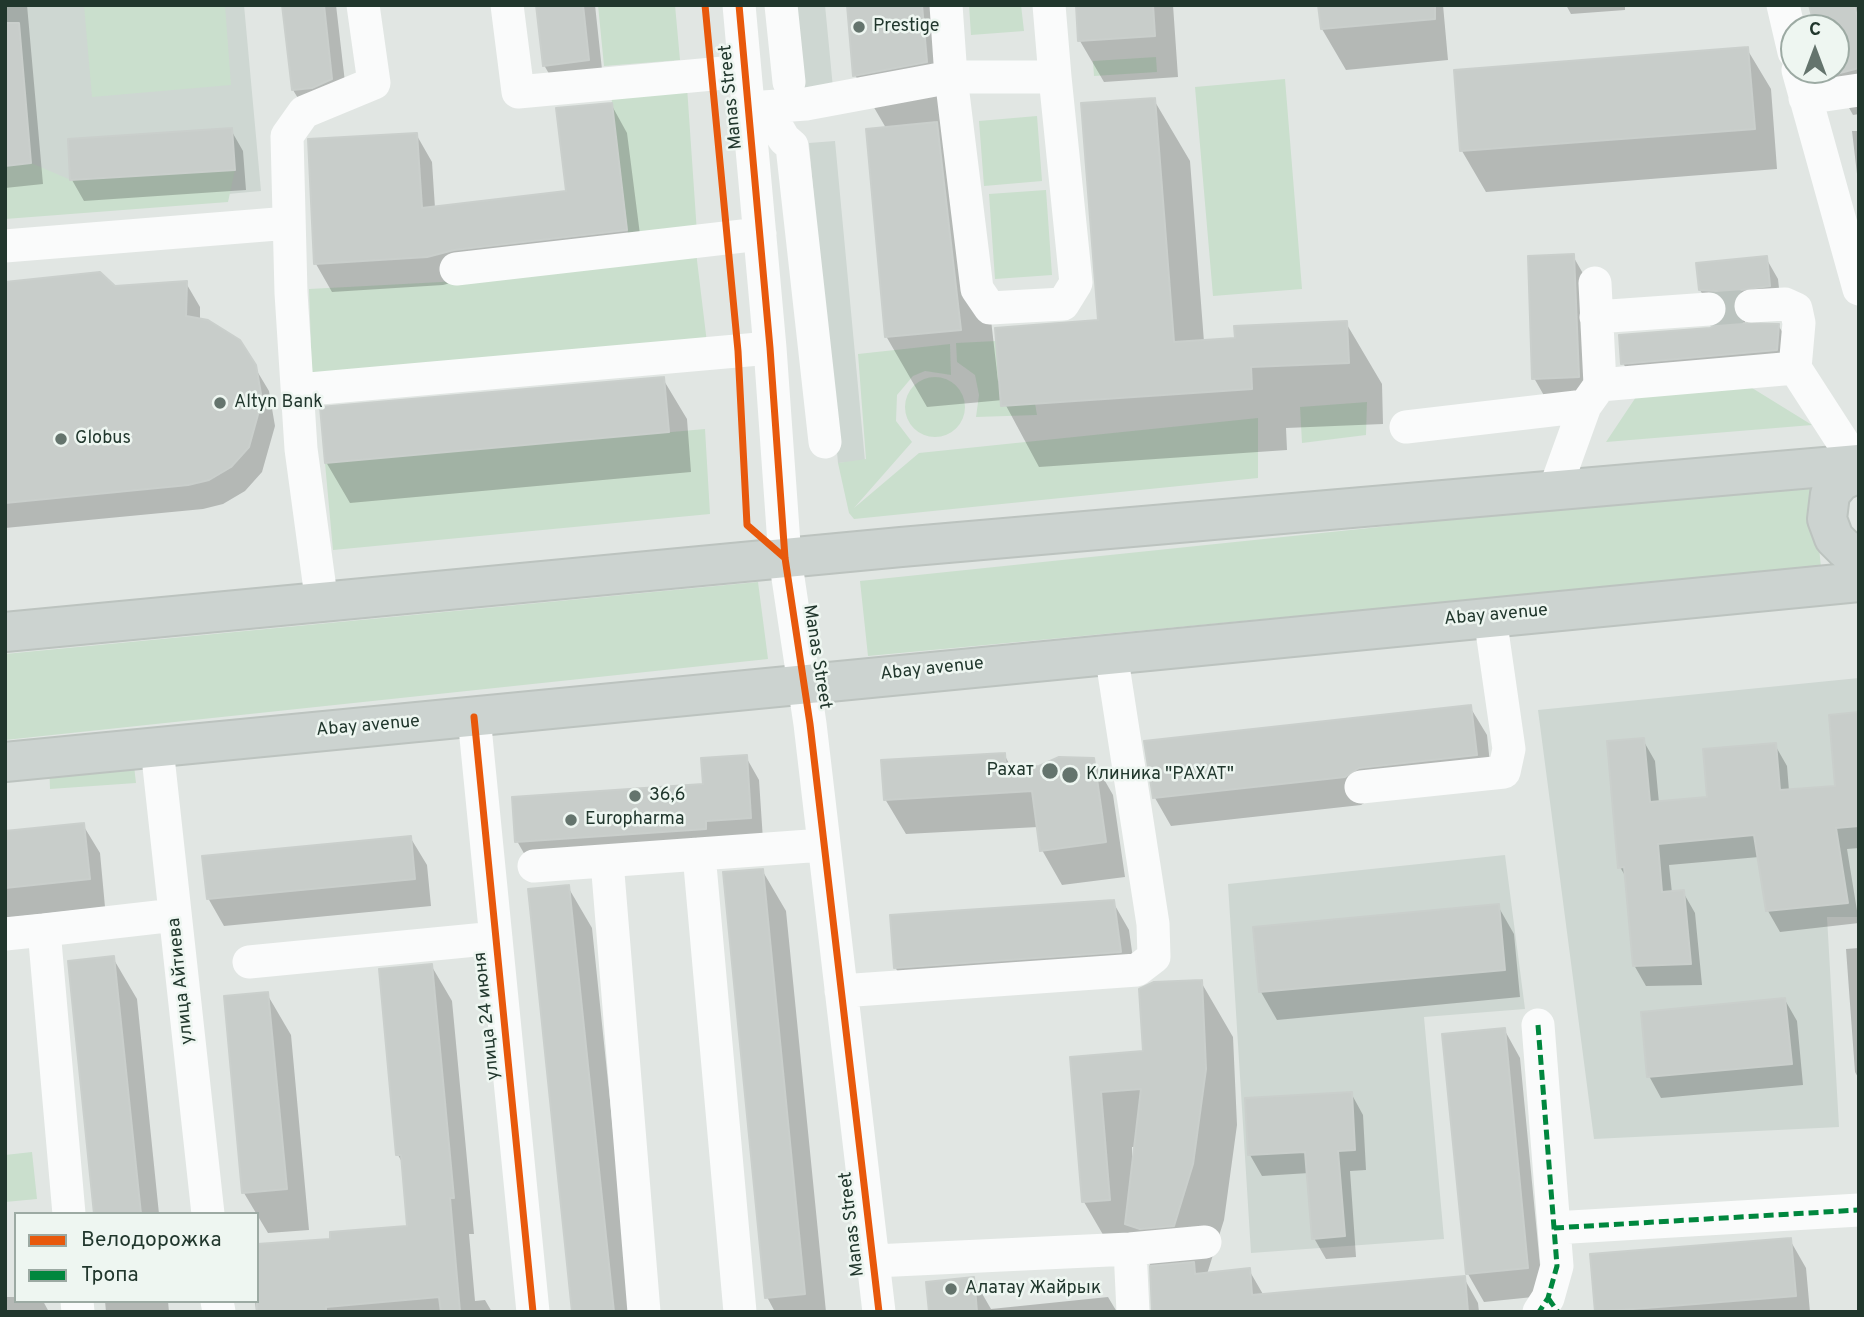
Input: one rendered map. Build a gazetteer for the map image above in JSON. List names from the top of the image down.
{
  "streets": {
    "main road": ["Abay avenue"],
    "street": ["Manas Street", "улица Айтиева", "улица 24 июня"]
  },
  "crossings": [
    ["Manas Street", "Abay avenue"],
    ["Abay avenue", "улица Айтиева"],
    ["Abay avenue", "улица 24 июня"]
  ],
  "places": [
    "Prestige",
    "Altyn Bank",
    "Globus",
    "Рахат",
    "Клиника \"РАХАТ\"",
    "36,6",
    "Europharma",
    "Алатау Жайрык"
  ],
  "legend": ["Велодорожка", "Тропа"],
  "north": "top"
}
